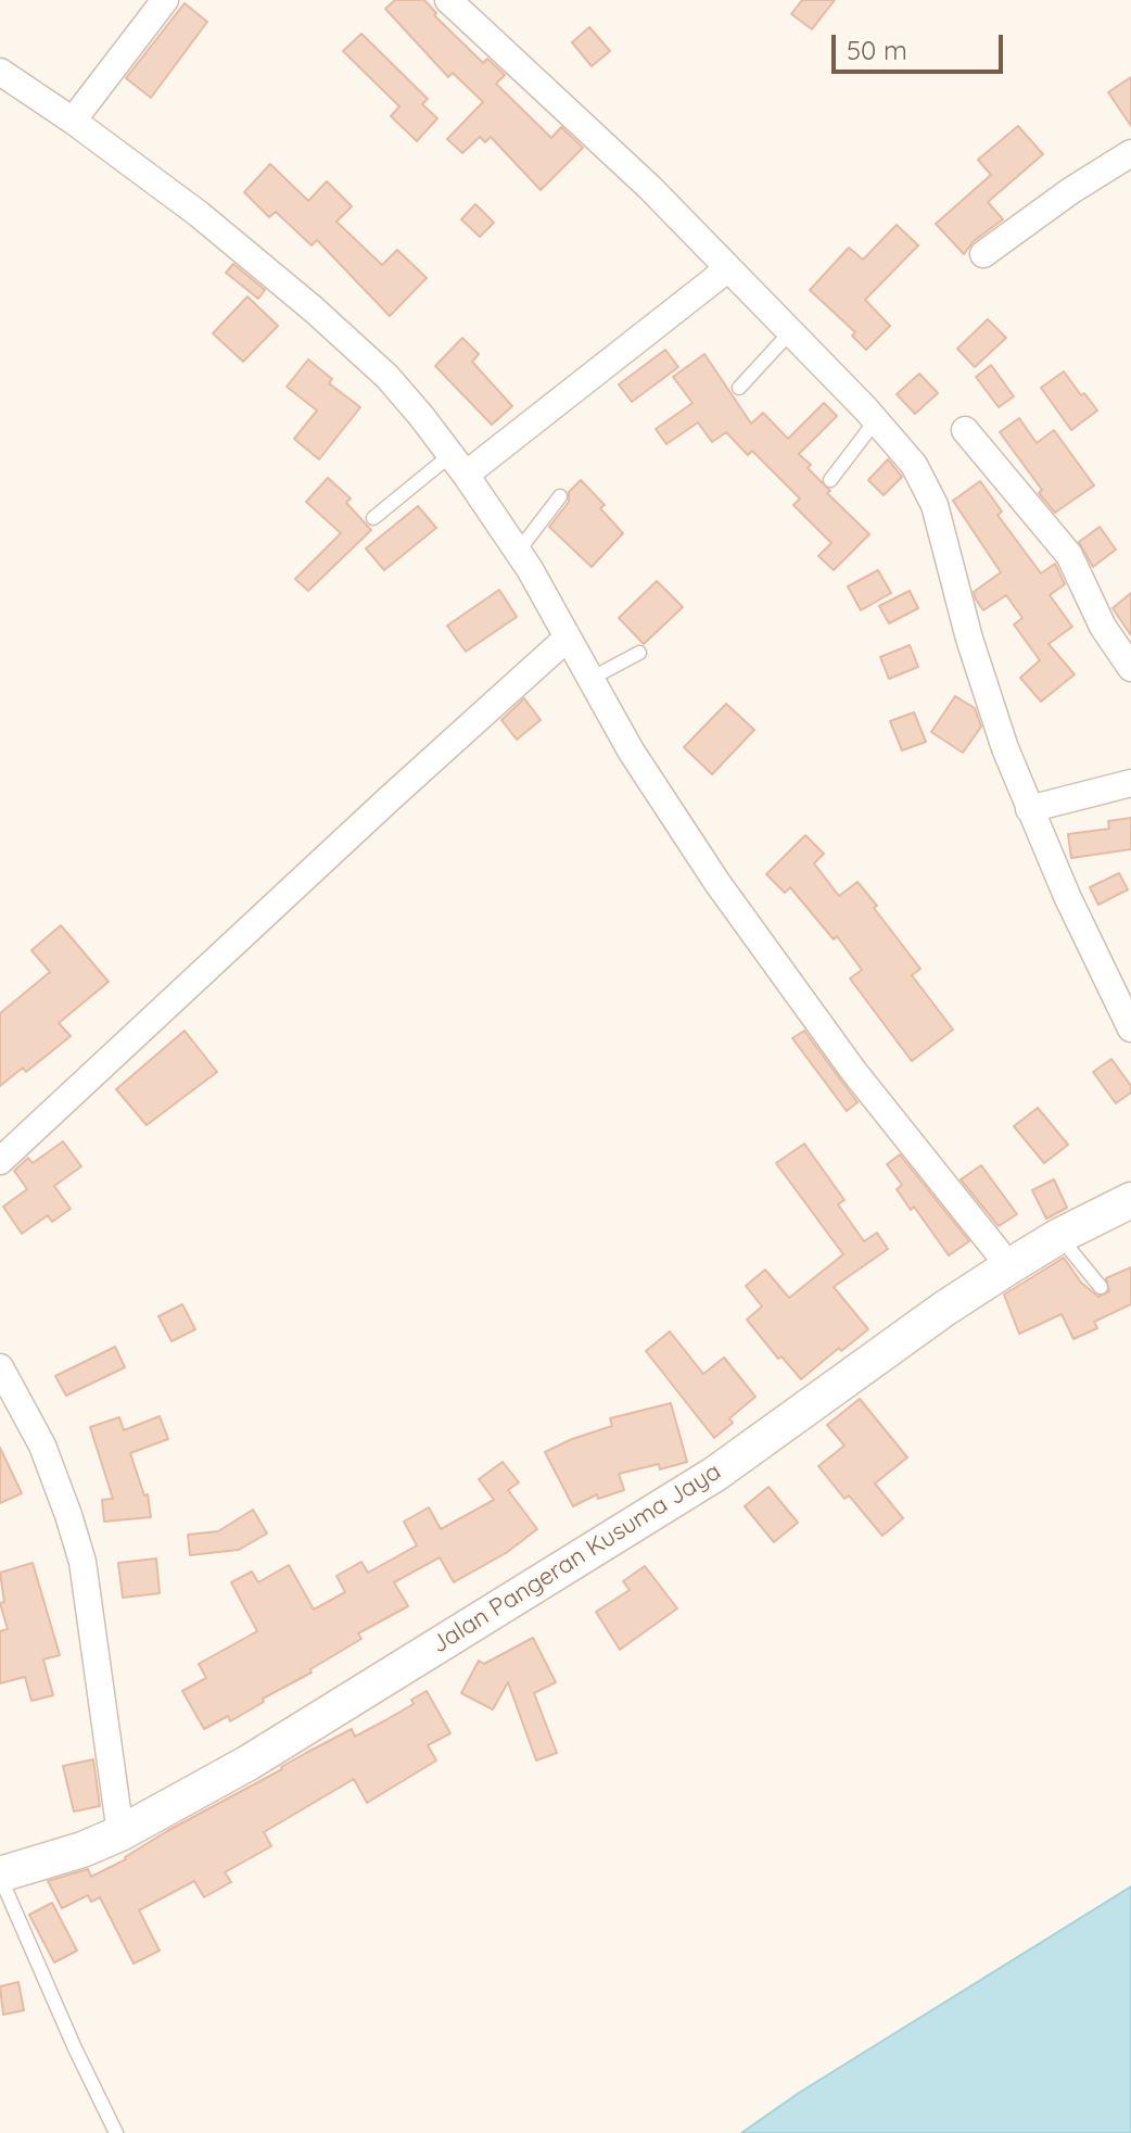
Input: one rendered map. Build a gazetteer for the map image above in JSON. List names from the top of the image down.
{
  "streets": {
    "street": ["Jalan Pangeran Kusuma Jaya"]
  },
  "scale_bar": "50 m"
}
